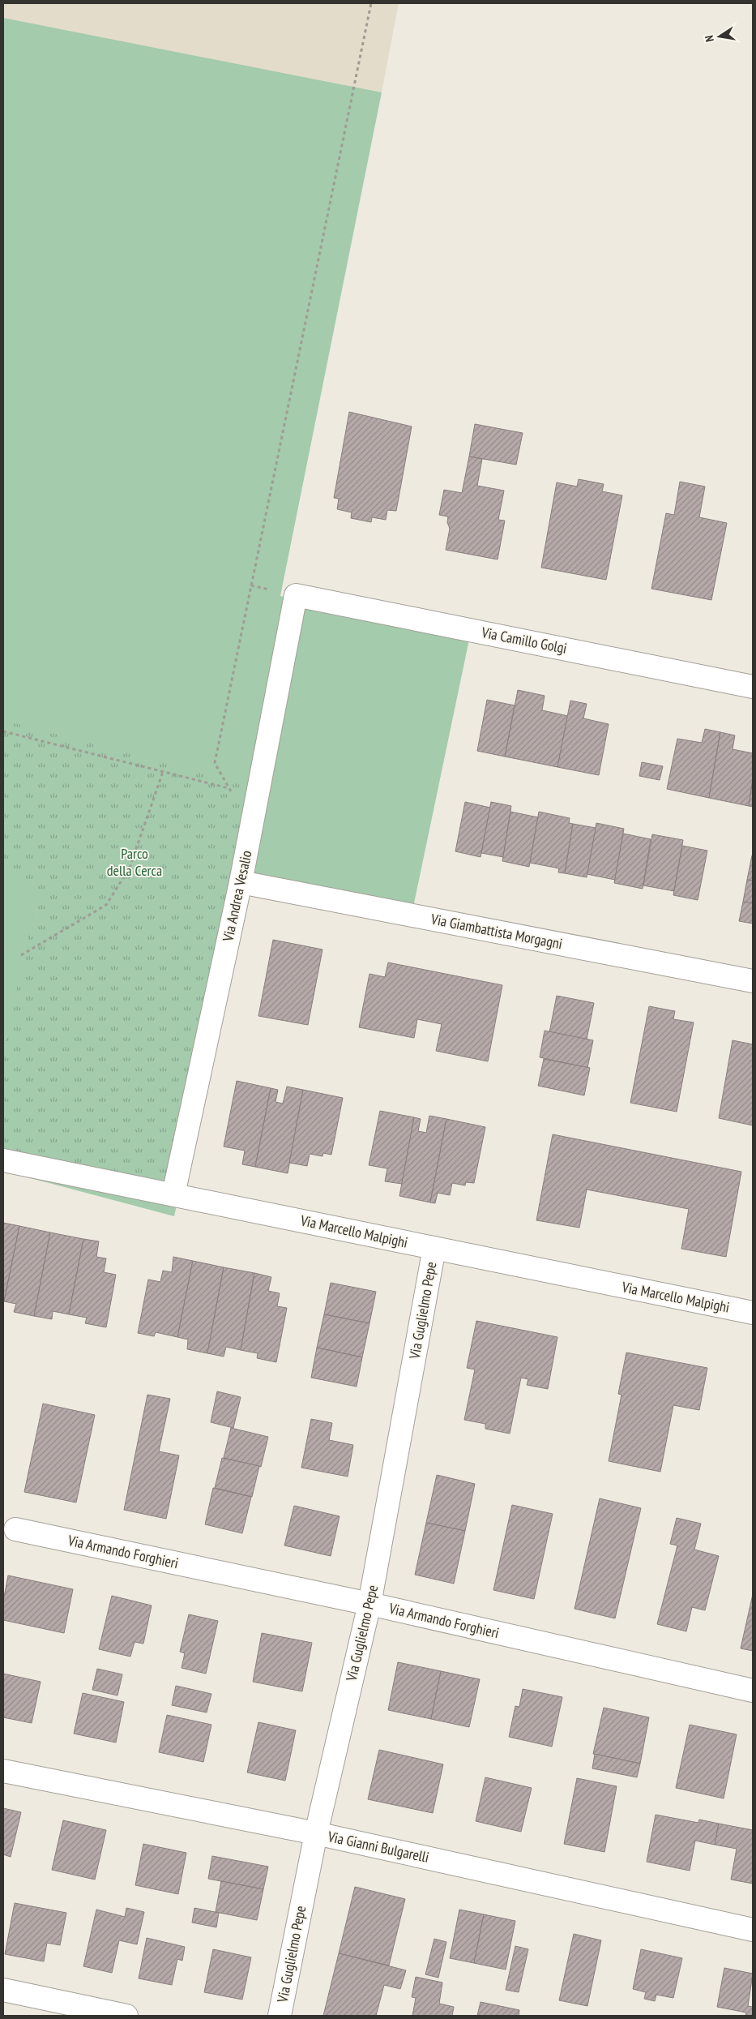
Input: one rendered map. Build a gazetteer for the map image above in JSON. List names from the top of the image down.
{
  "streets": {
    "street": [
      "Via Camillo Golgi",
      "Via Andrea Vesalio",
      "Via Giambattista Morgagni",
      "Via Marcello Malpighi",
      "Via Guglielmo Pepe",
      "Via Armando Forghieri",
      "Via Gianni Bulgarelli"
    ]
  },
  "crossings": [
    ["Via Camillo Golgi", "Via Andrea Vesalio"],
    ["Via Andrea Vesalio", "Via Giambattista Morgagni"],
    ["Via Andrea Vesalio", "Via Marcello Malpighi"],
    ["Via Marcello Malpighi", "Via Guglielmo Pepe"],
    ["Via Guglielmo Pepe", "Via Armando Forghieri"],
    ["Via Guglielmo Pepe", "Via Gianni Bulgarelli"]
  ],
  "parks": ["Parco della Cerca"],
  "north": "left"
}
